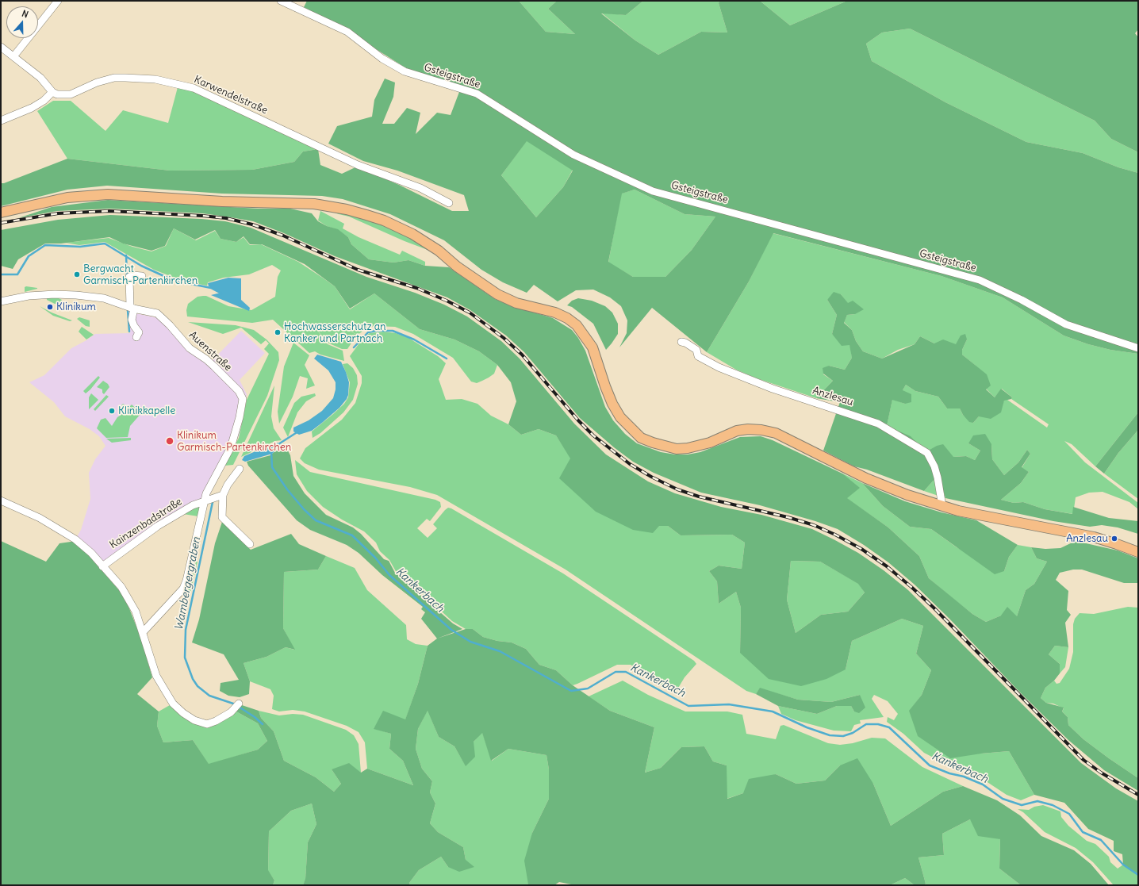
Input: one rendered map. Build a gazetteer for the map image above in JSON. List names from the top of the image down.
{
  "streets": {
    "street": [
      "Gsteigstraße",
      "Karwendelstraße",
      "Auenstraße",
      "Anzlesau",
      "Kainzenbadstraße"
    ]
  },
  "crossings": [
    ["Auenstraße", "Kainzenbadstraße"]
  ],
  "water": ["Wambergergraben", "Kankerbach"],
  "places": [
    "Bergwacht Garmisch-Partenkirchen",
    "Klinikum",
    "Hochwasserschutz an Kanker und Partnach",
    "Klinikkapelle",
    "Klinikum Garmisch-Partenkirchen",
    "Anzlesau"
  ],
  "north": "top"
}
